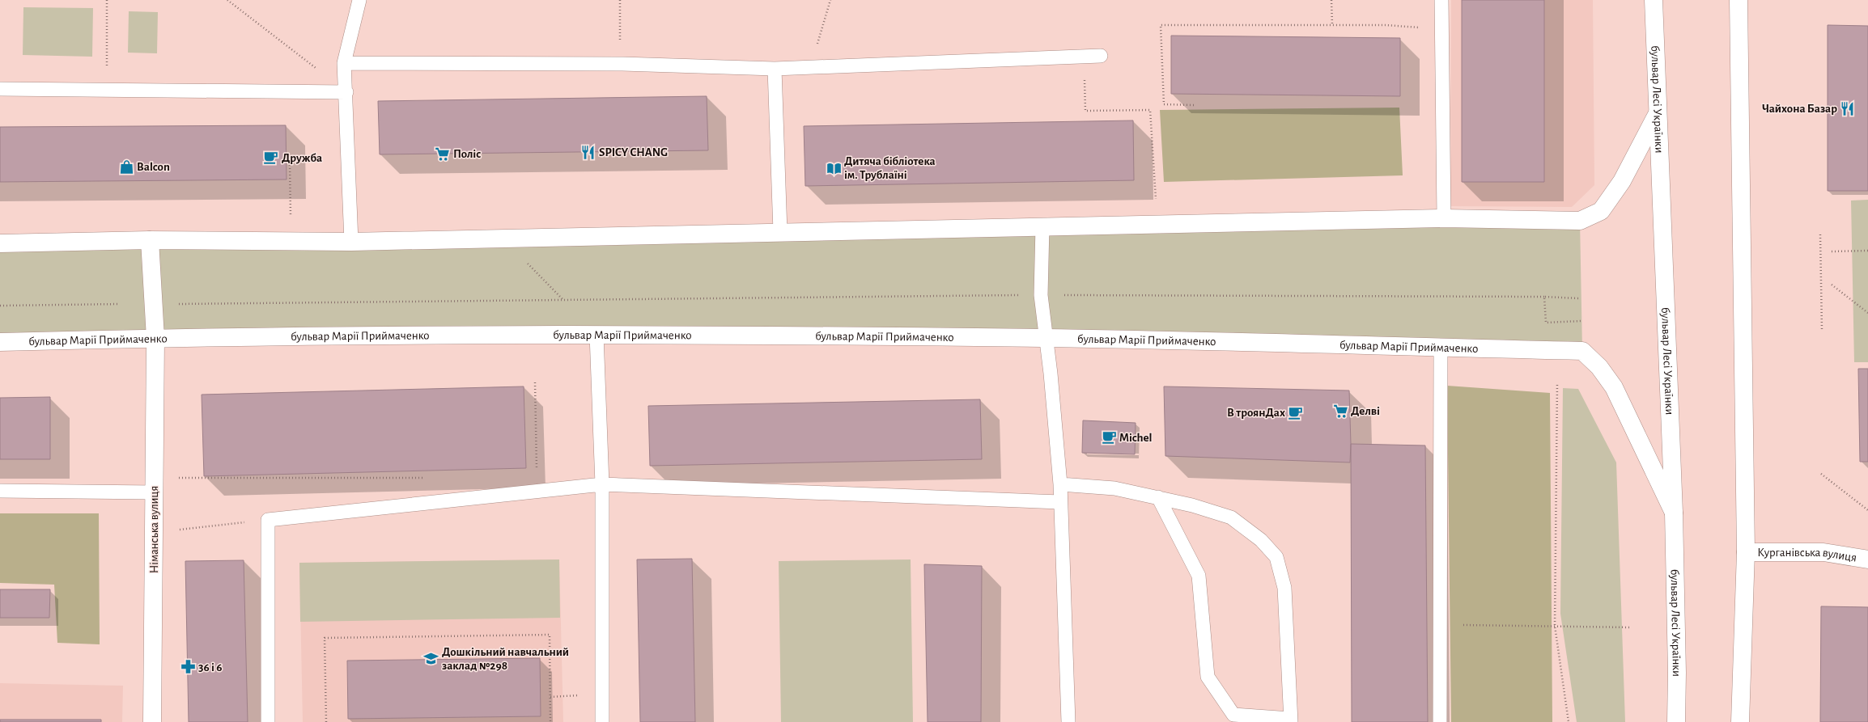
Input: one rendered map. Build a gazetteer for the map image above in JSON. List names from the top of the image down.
{
  "streets": {
    "street": [
      "бульвар Лесі Українки",
      "бульвар Марії Приймаченко",
      "Німанська вулиця",
      "Курганівська вулиця"
    ]
  },
  "crossings": [
    ["бульвар Лесі Українки", "бульвар Марії Приймаченко"],
    ["бульвар Марії Приймаченко", "Німанська вулиця"]
  ],
  "places": {
    "restaurant": ["Чайхона Базар", "SPICY CHANG"],
    "supermarket": ["Поліс", "Делві"],
    "cafe": ["Дружба", "В троянДах", "Michel"],
    "shop": ["Balcon"],
    "library": ["Дитяча бібліотека ім. Трублаїні"],
    "school or university": ["Дошкільний навчальний заклад №298"],
    "pharmacy": ["36 і 6"]
  }
}
